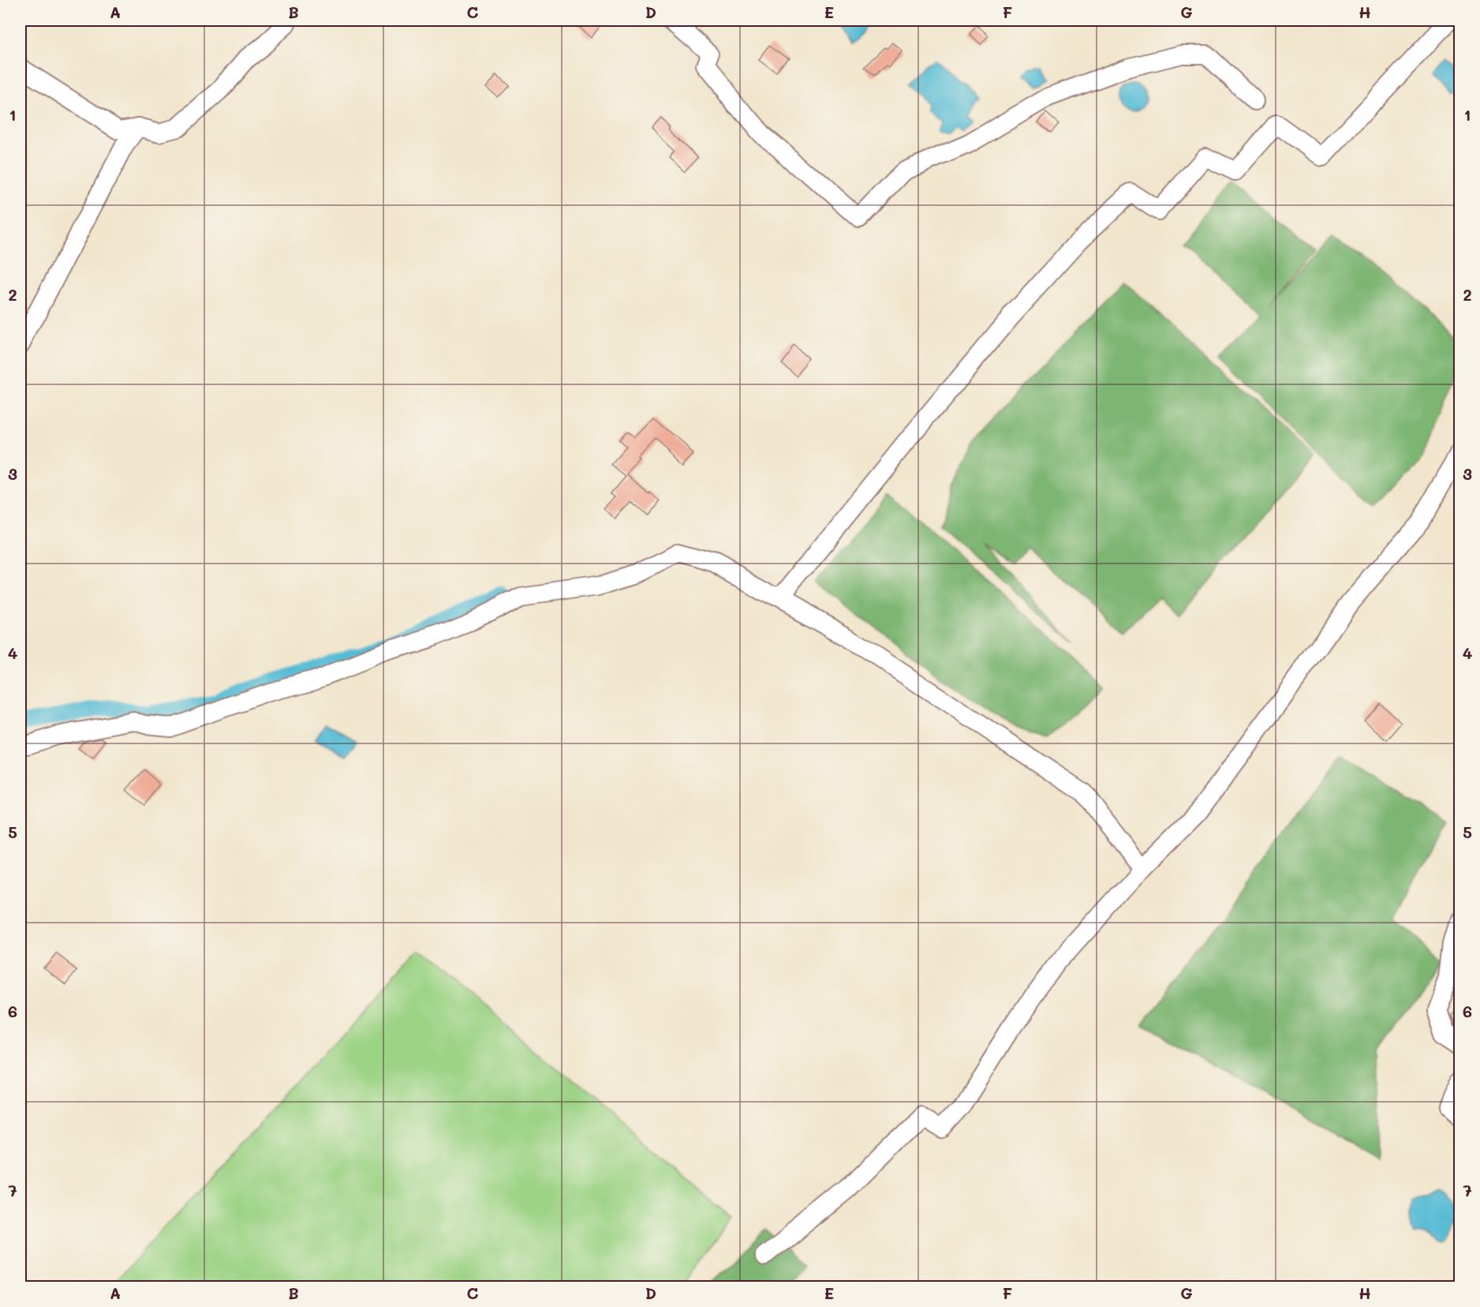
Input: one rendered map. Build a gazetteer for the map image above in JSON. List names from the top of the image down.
{
  "grid": {
    "columns": [
      "A",
      "B",
      "C",
      "D",
      "E",
      "F",
      "G",
      "H"
    ],
    "rows": [
      "1",
      "2",
      "3",
      "4",
      "5",
      "6",
      "7"
    ]
  }
}
